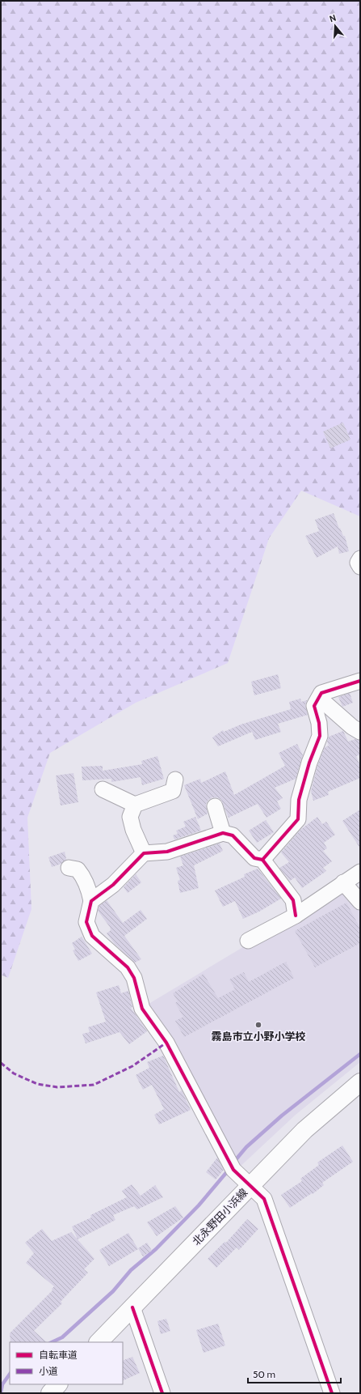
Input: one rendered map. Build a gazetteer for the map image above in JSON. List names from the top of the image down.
{
  "streets": {
    "main road": ["北永野田小浜線"]
  },
  "places": ["霧島市立小野小学校"],
  "legend": ["自転車道", "小道"],
  "scale_bar": "50 m",
  "north": "top"
}
